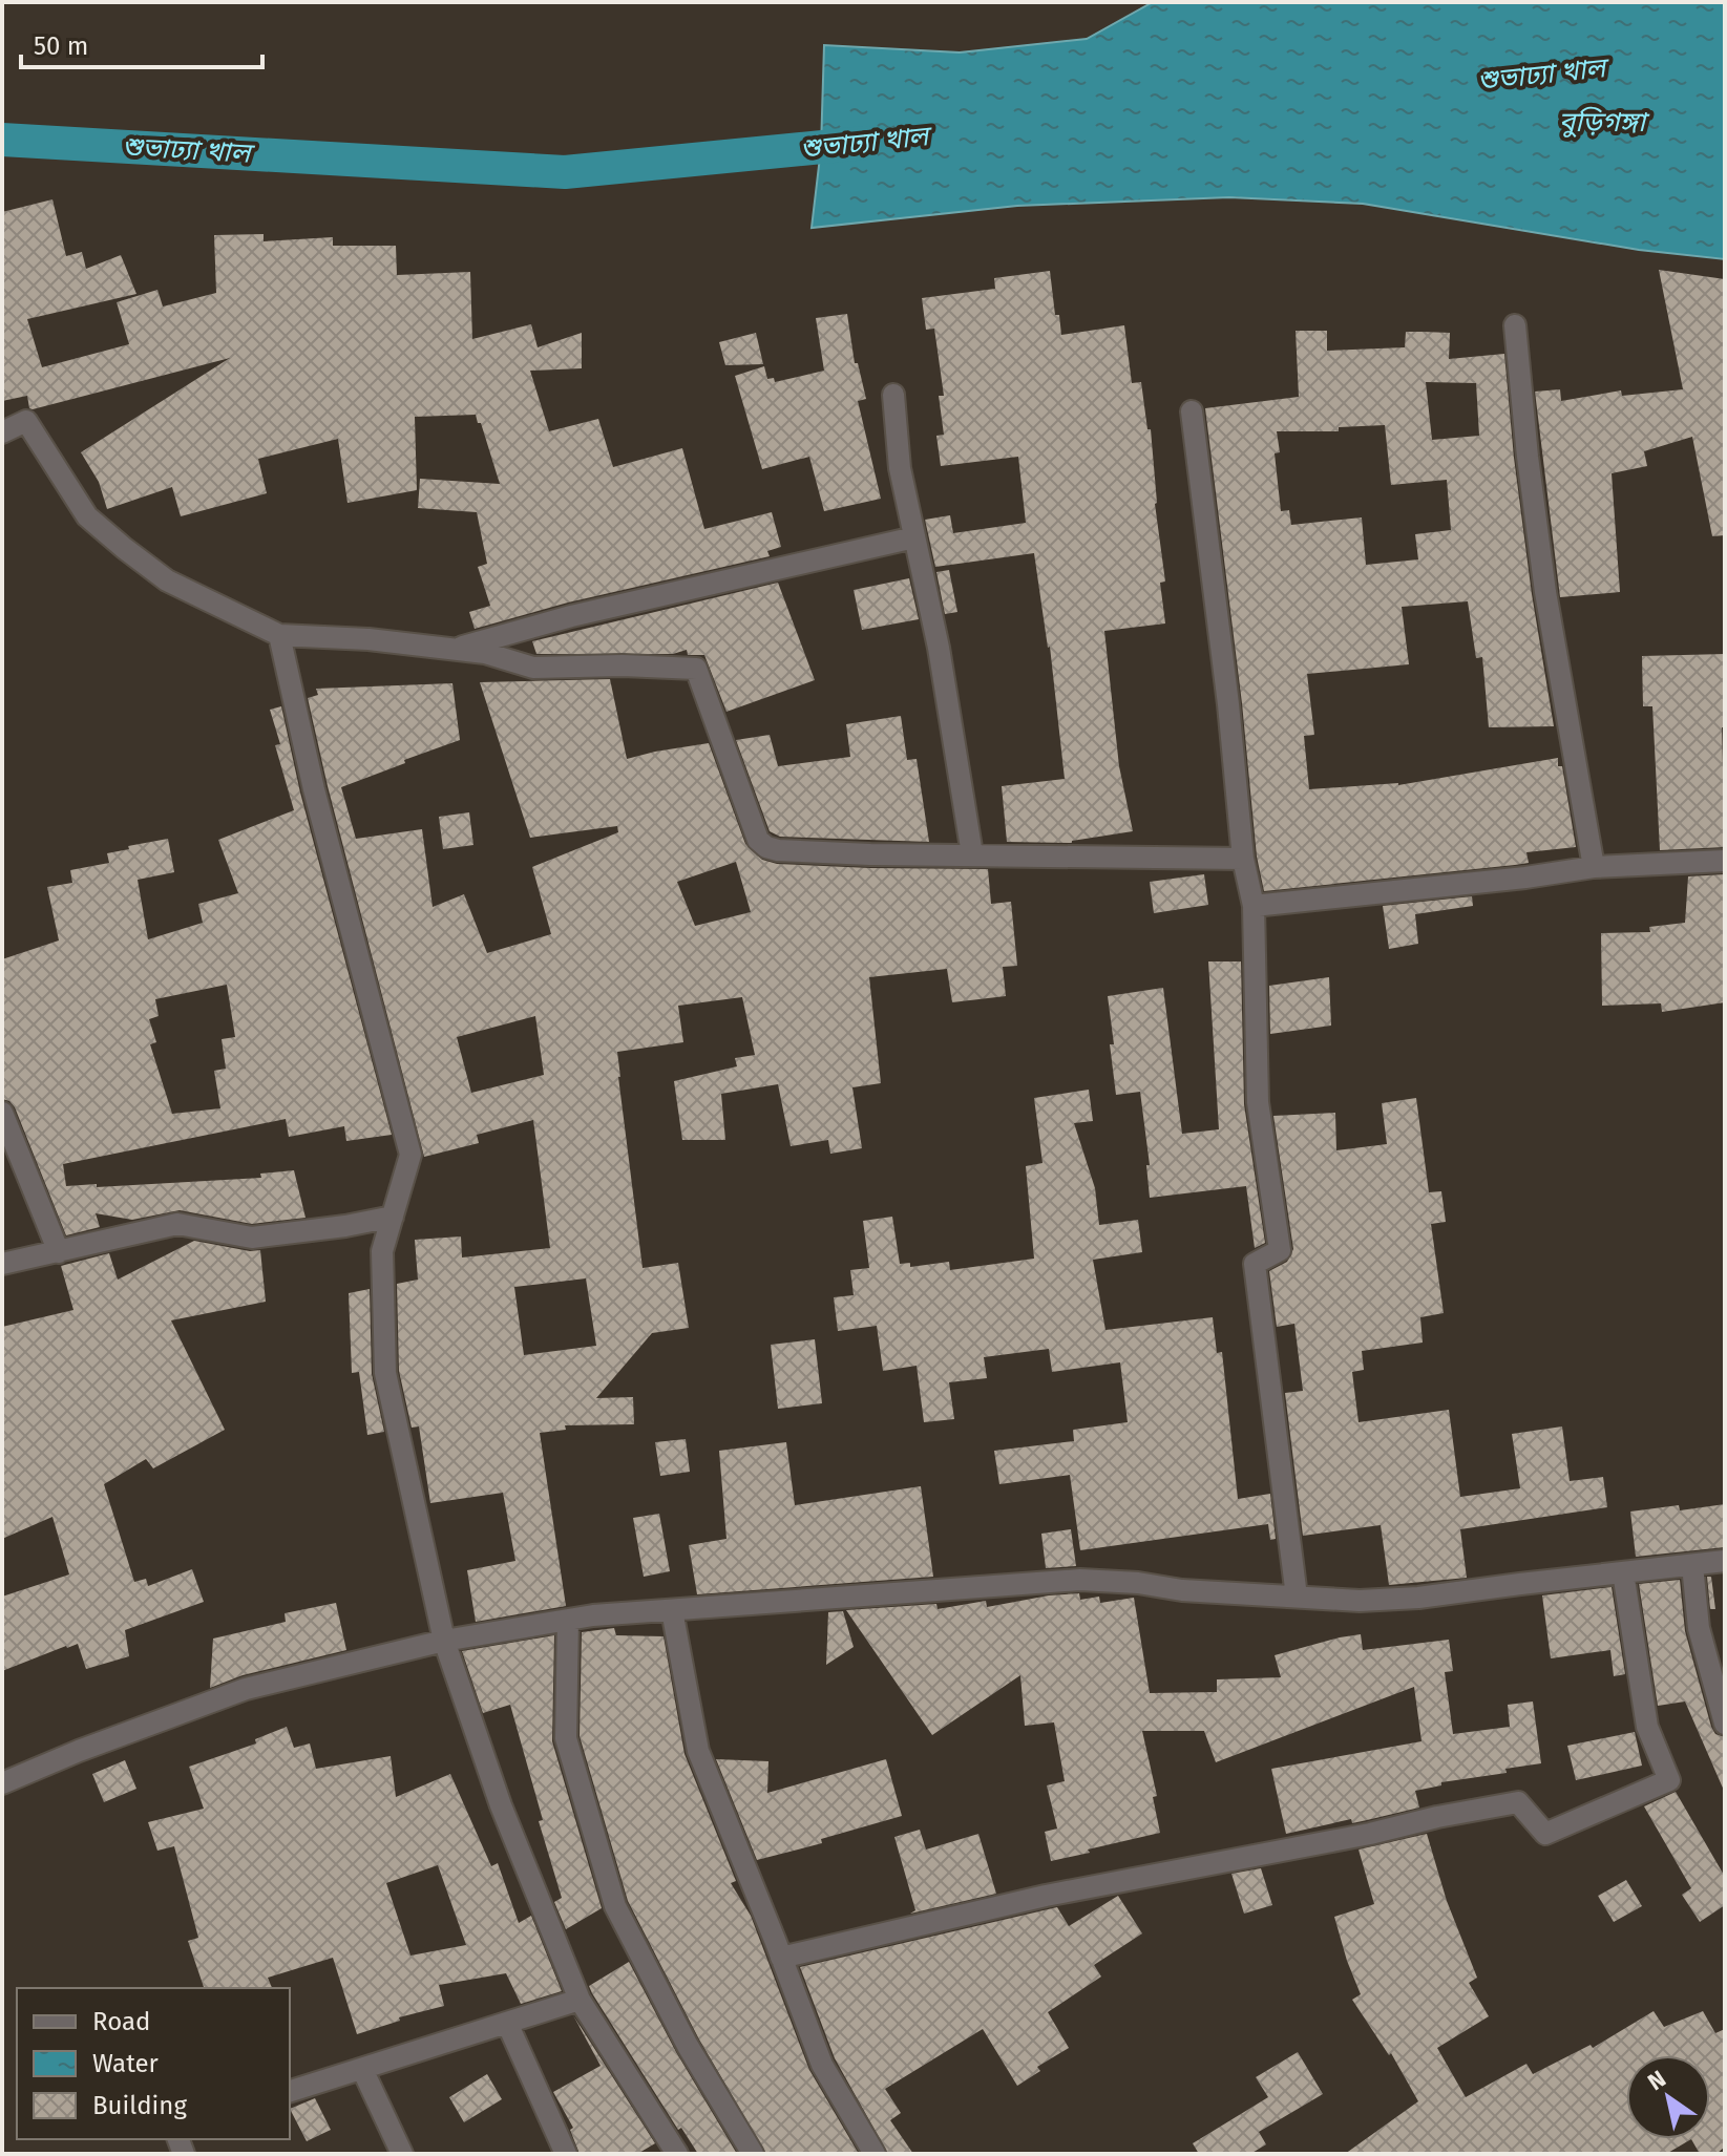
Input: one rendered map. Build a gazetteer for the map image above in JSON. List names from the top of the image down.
{
  "water": ["শুভাঢ্যা খাল", "বুড়িগঙ্গা"],
  "legend": ["Road", "Water", "Building"],
  "scale_bar": "50 m",
  "north": "top left"
}
